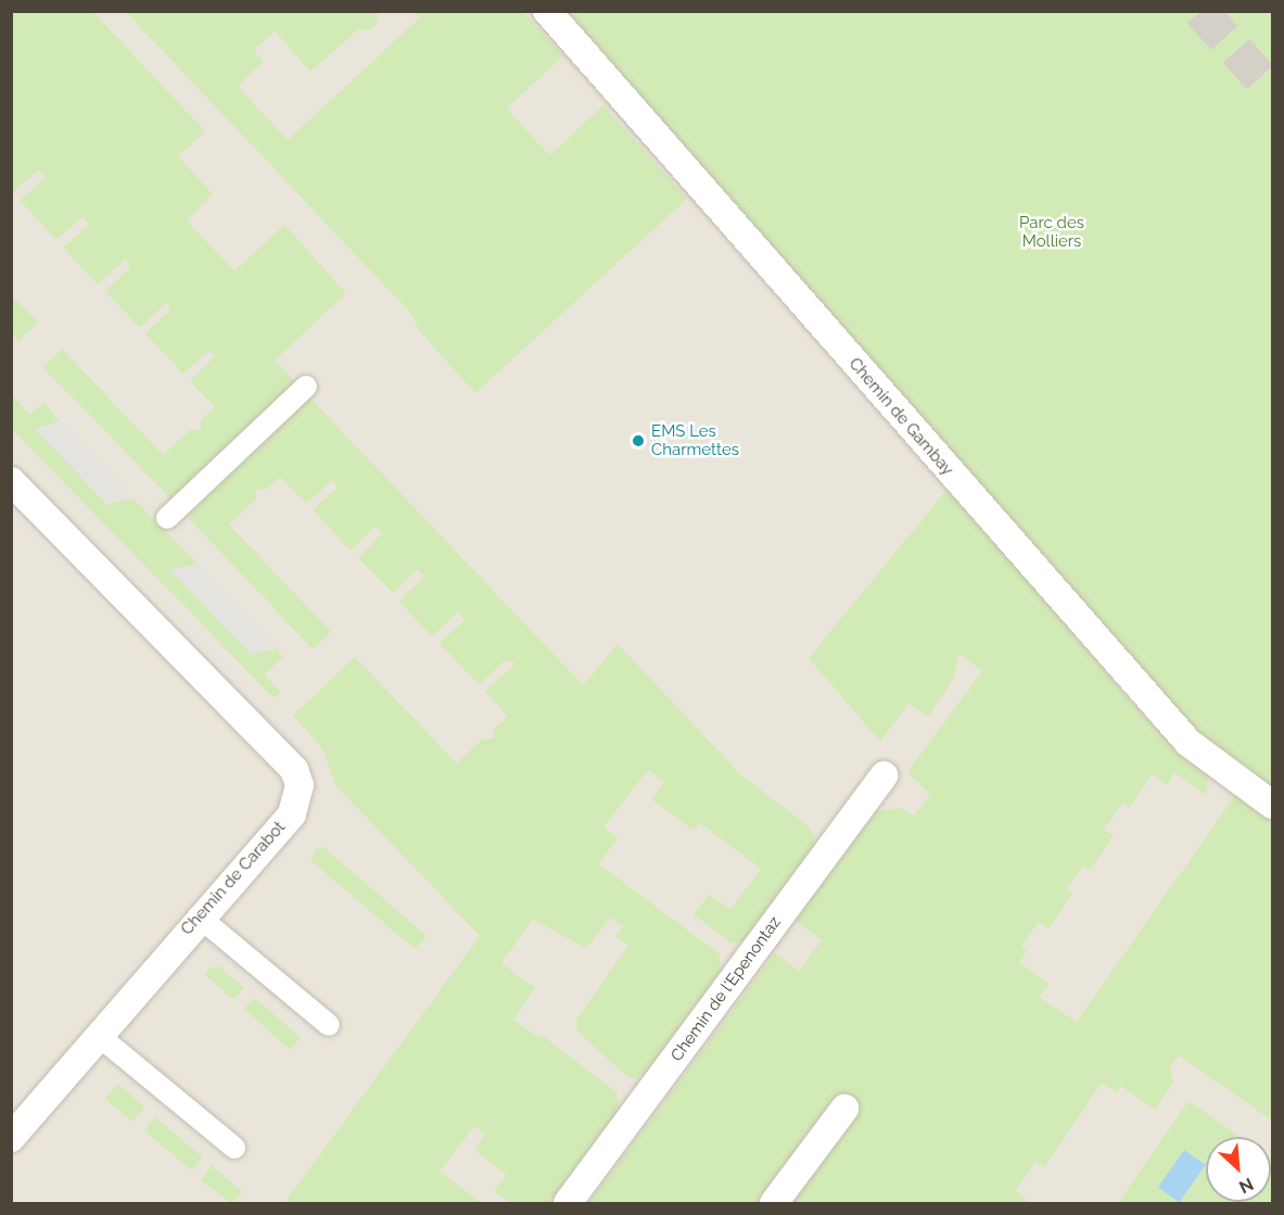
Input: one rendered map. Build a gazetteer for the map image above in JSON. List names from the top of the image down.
{
  "streets": {
    "street": ["Chemin de Gambay", "Chemin de Carabot", "Chemin de l'Epenontaz"]
  },
  "parks": ["Parc des Molliers"],
  "places": ["EMS Les Charmettes"],
  "north": "bottom right"
}
